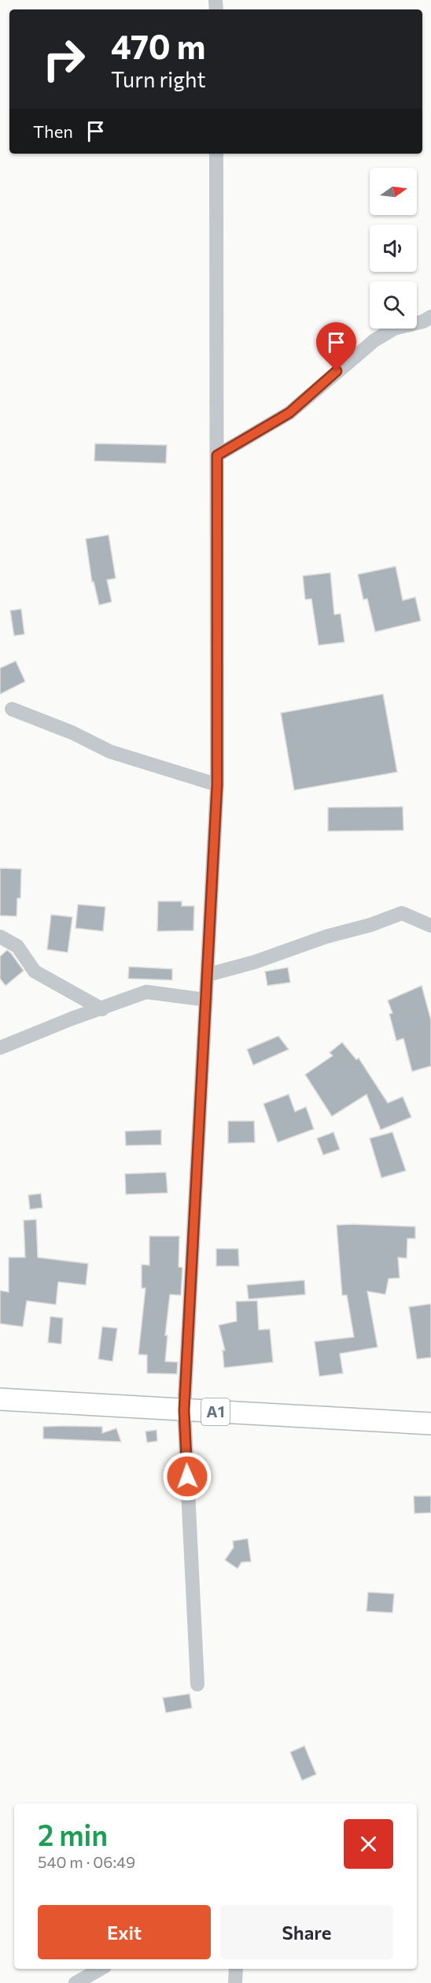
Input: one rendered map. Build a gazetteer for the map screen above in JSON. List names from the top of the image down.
{
  "streets": {
    "highway": ["A1"]
  },
  "north": "right",
  "page": {
    "turn": ["470 m", "Turn right"],
    "then": "Then",
    "heading": ["2 min", "540 m · 06:49"],
    "buttons": ["Exit", "Share"]
  }
}
